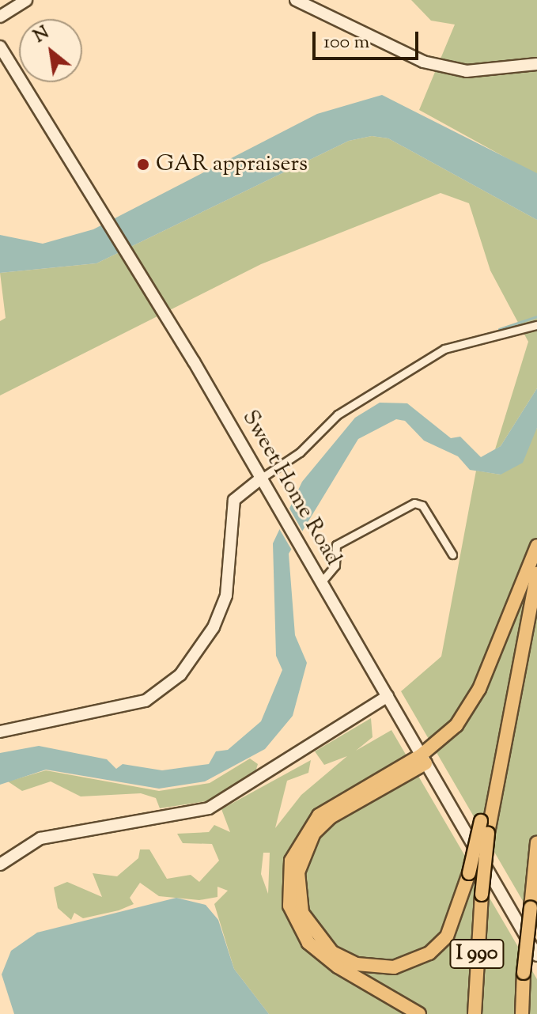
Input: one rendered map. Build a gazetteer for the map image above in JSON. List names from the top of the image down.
{
  "streets": {
    "highway": ["I 990"],
    "street": ["Sweet Home Road"]
  },
  "places": ["GAR appraisers"],
  "scale_bar": "100 m",
  "north": "top left"
}
